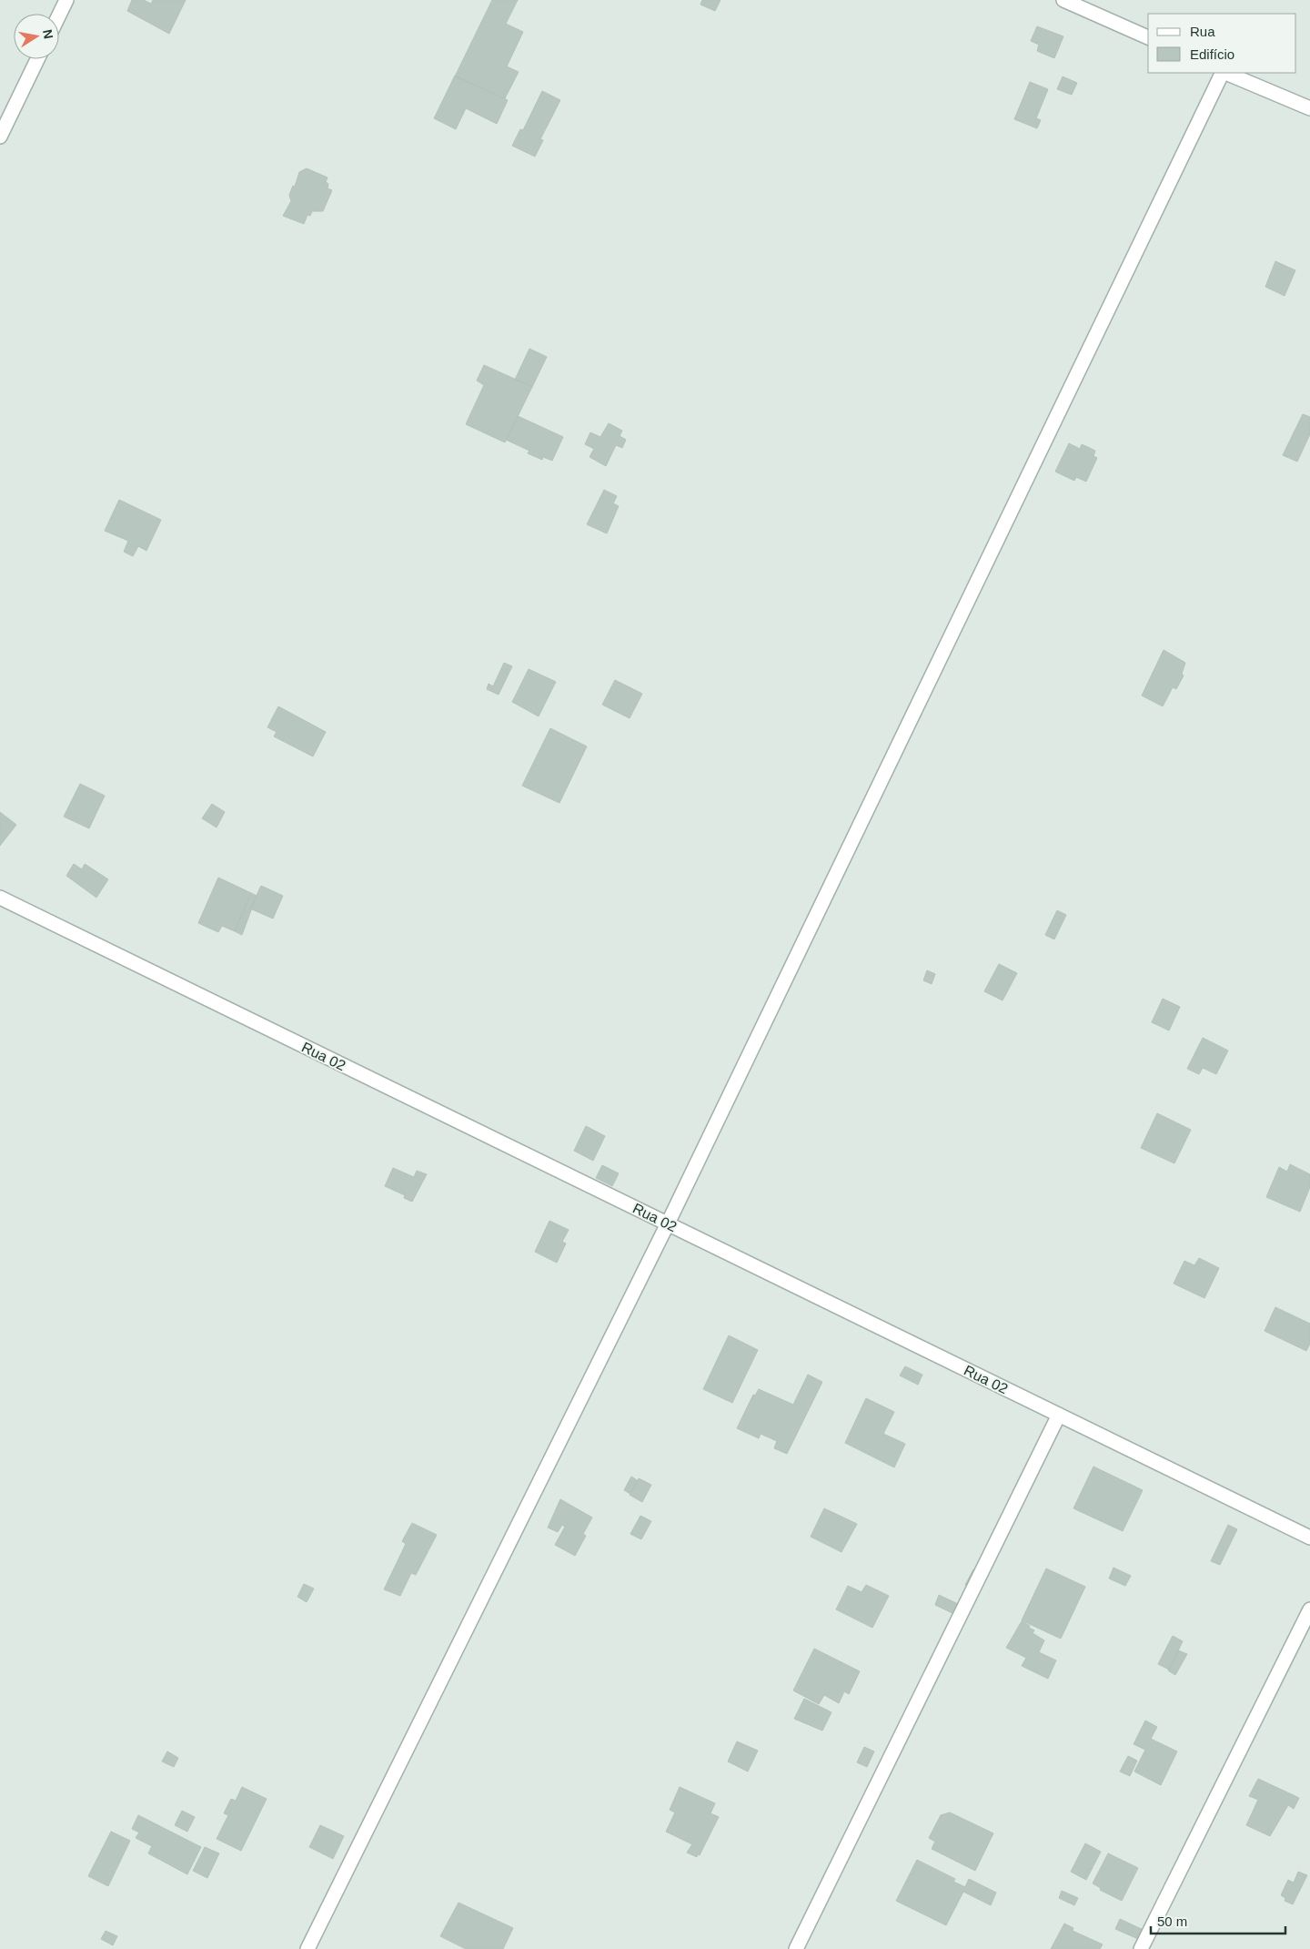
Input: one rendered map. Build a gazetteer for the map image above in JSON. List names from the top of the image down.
{
  "streets": {
    "street": ["Rua 02"]
  },
  "legend": ["Rua", "Edifício"],
  "scale_bar": "50 m",
  "north": "right"
}
